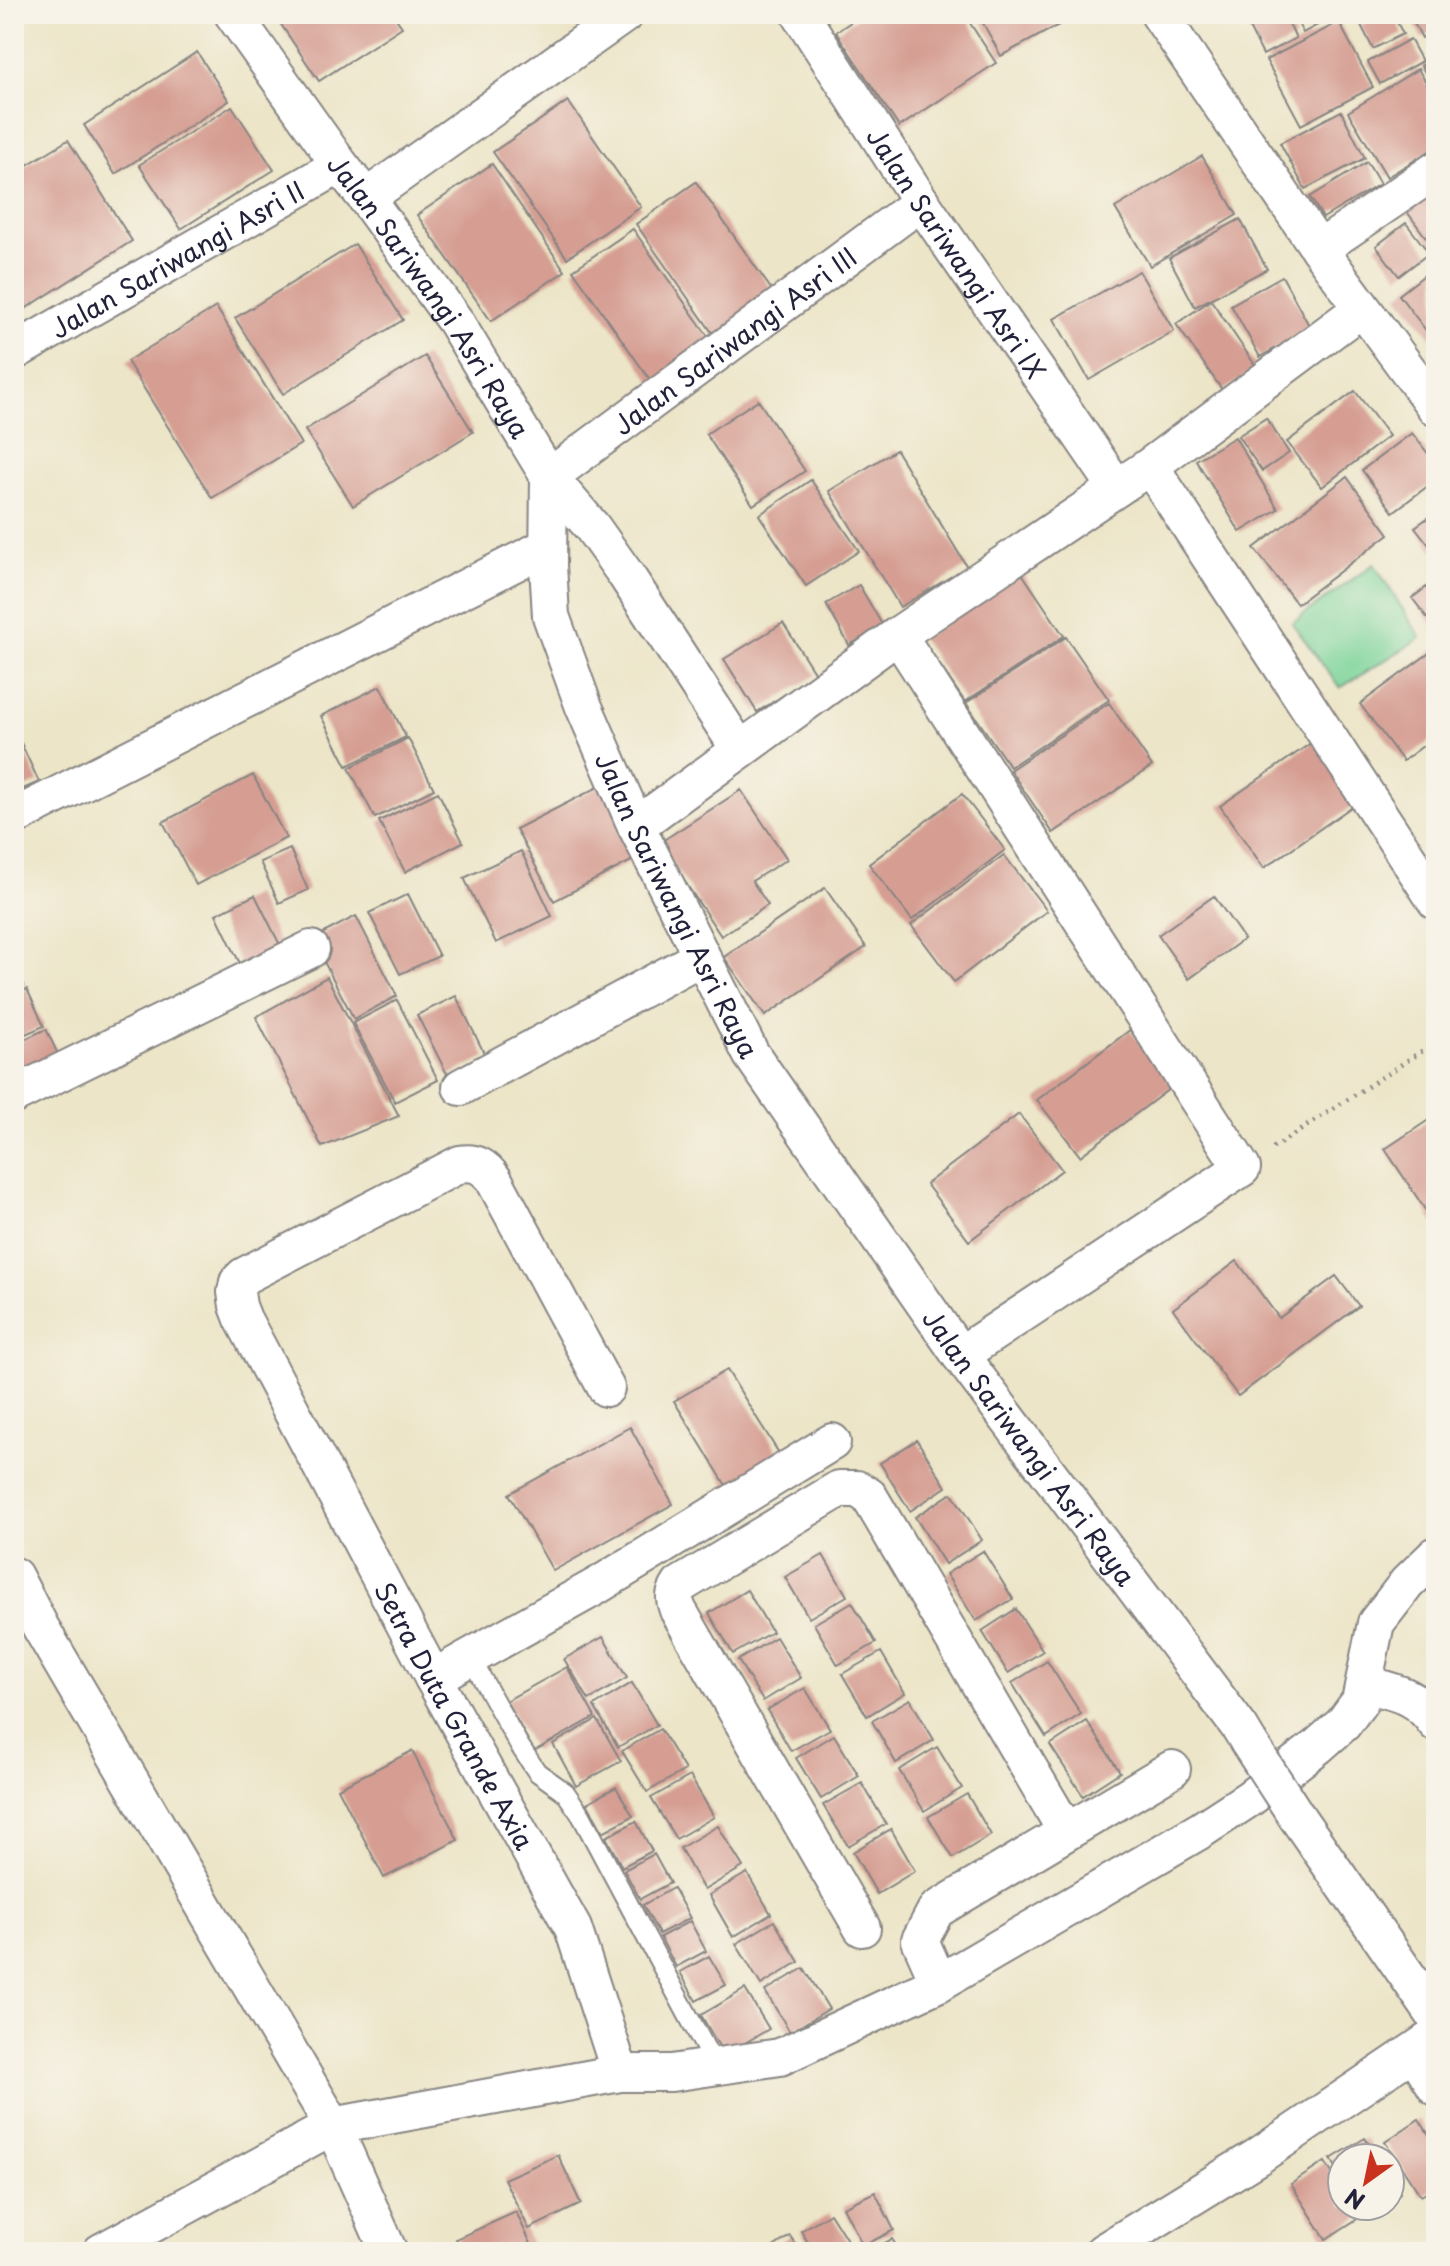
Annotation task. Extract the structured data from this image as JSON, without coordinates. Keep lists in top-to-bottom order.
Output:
{
  "streets": {
    "street": [
      "Jalan Sariwangi Asri IX",
      "Jalan Sariwangi Asri II",
      "Jalan Sariwangi Asri Raya",
      "Jalan Sariwangi Asri III",
      "Setra Duta Grande Axia"
    ]
  },
  "crossings": [
    ["Jalan Sariwangi Asri IX", "Jalan Sariwangi Asri III"],
    ["Jalan Sariwangi Asri II", "Jalan Sariwangi Asri Raya"],
    ["Jalan Sariwangi Asri Raya", "Jalan Sariwangi Asri III"]
  ],
  "north": "bottom left"
}
